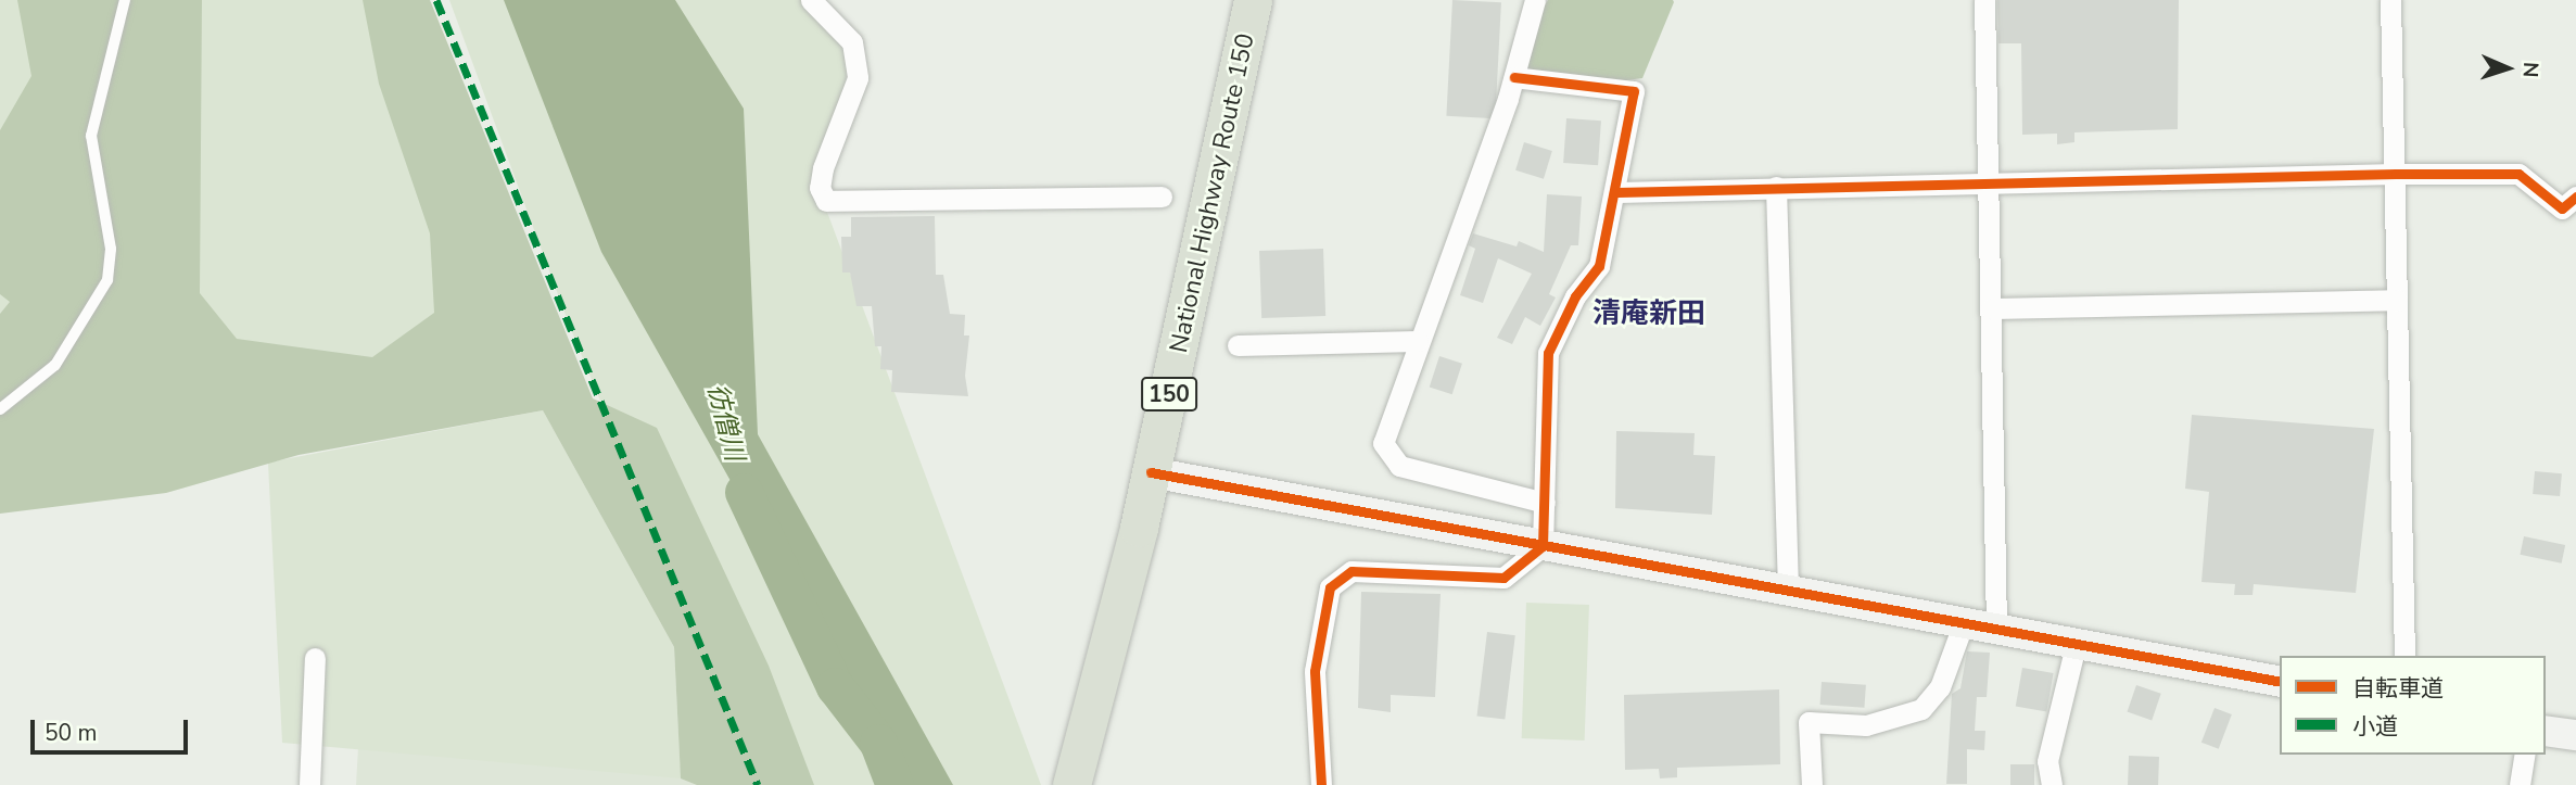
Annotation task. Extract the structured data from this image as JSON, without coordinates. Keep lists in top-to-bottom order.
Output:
{
  "streets": {
    "highway": ["National Highway Route 150", "150"]
  },
  "districts": ["清庵新田"],
  "water": ["彷僧川"],
  "legend": ["自転車道", "小道"],
  "scale_bar": "50 m",
  "north": "right"
}
